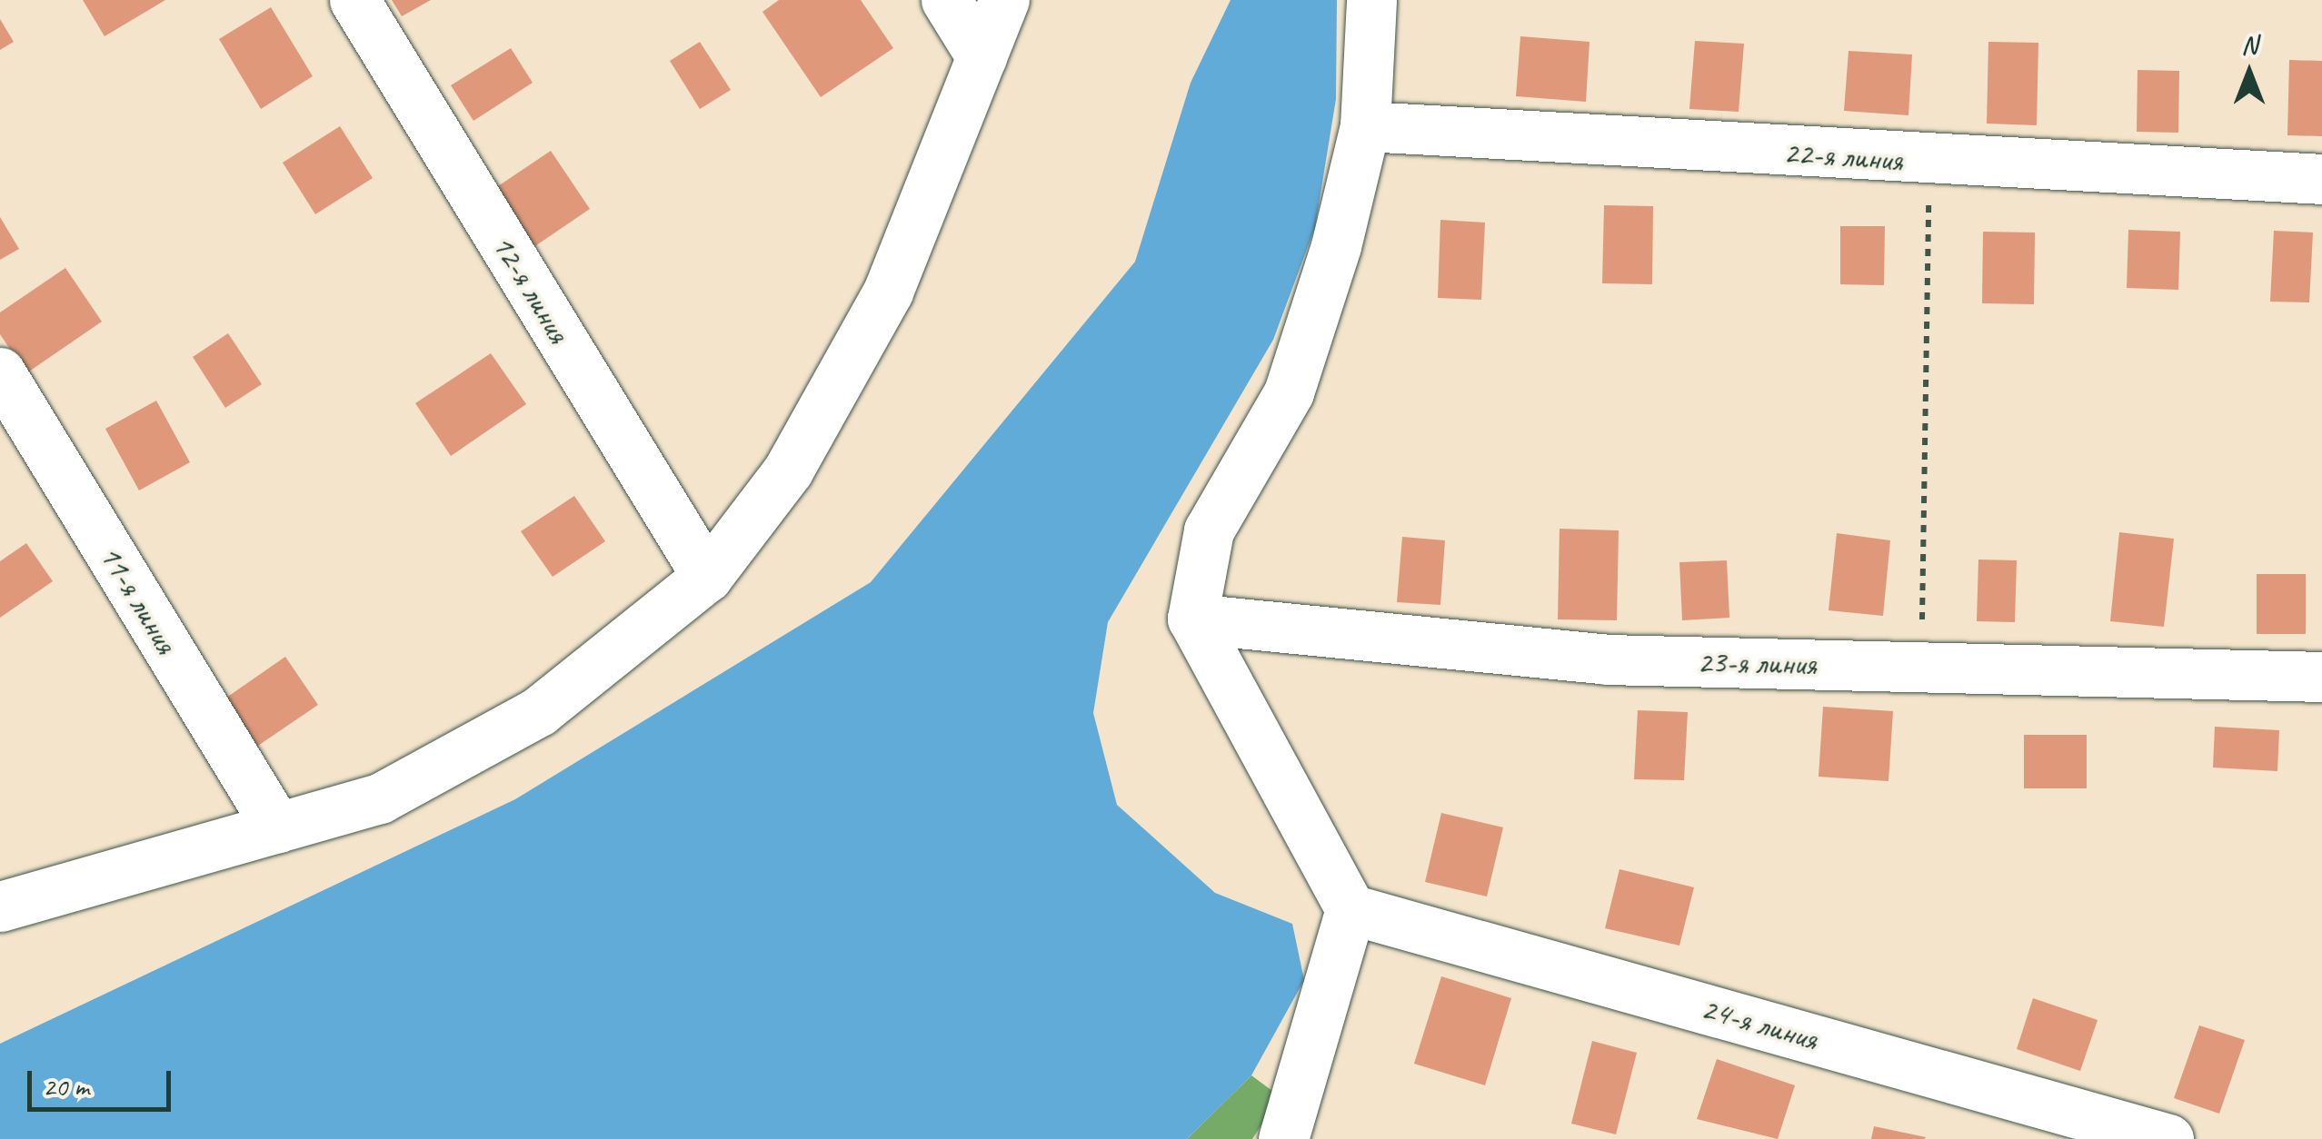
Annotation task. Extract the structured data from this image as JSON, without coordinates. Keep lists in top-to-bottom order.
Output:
{
  "streets": {
    "street": [
      "22-я линия",
      "12-я линия",
      "11-я линия",
      "23-я линия",
      "24-я линия"
    ]
  },
  "scale_bar": "20 m",
  "north": "top"
}
